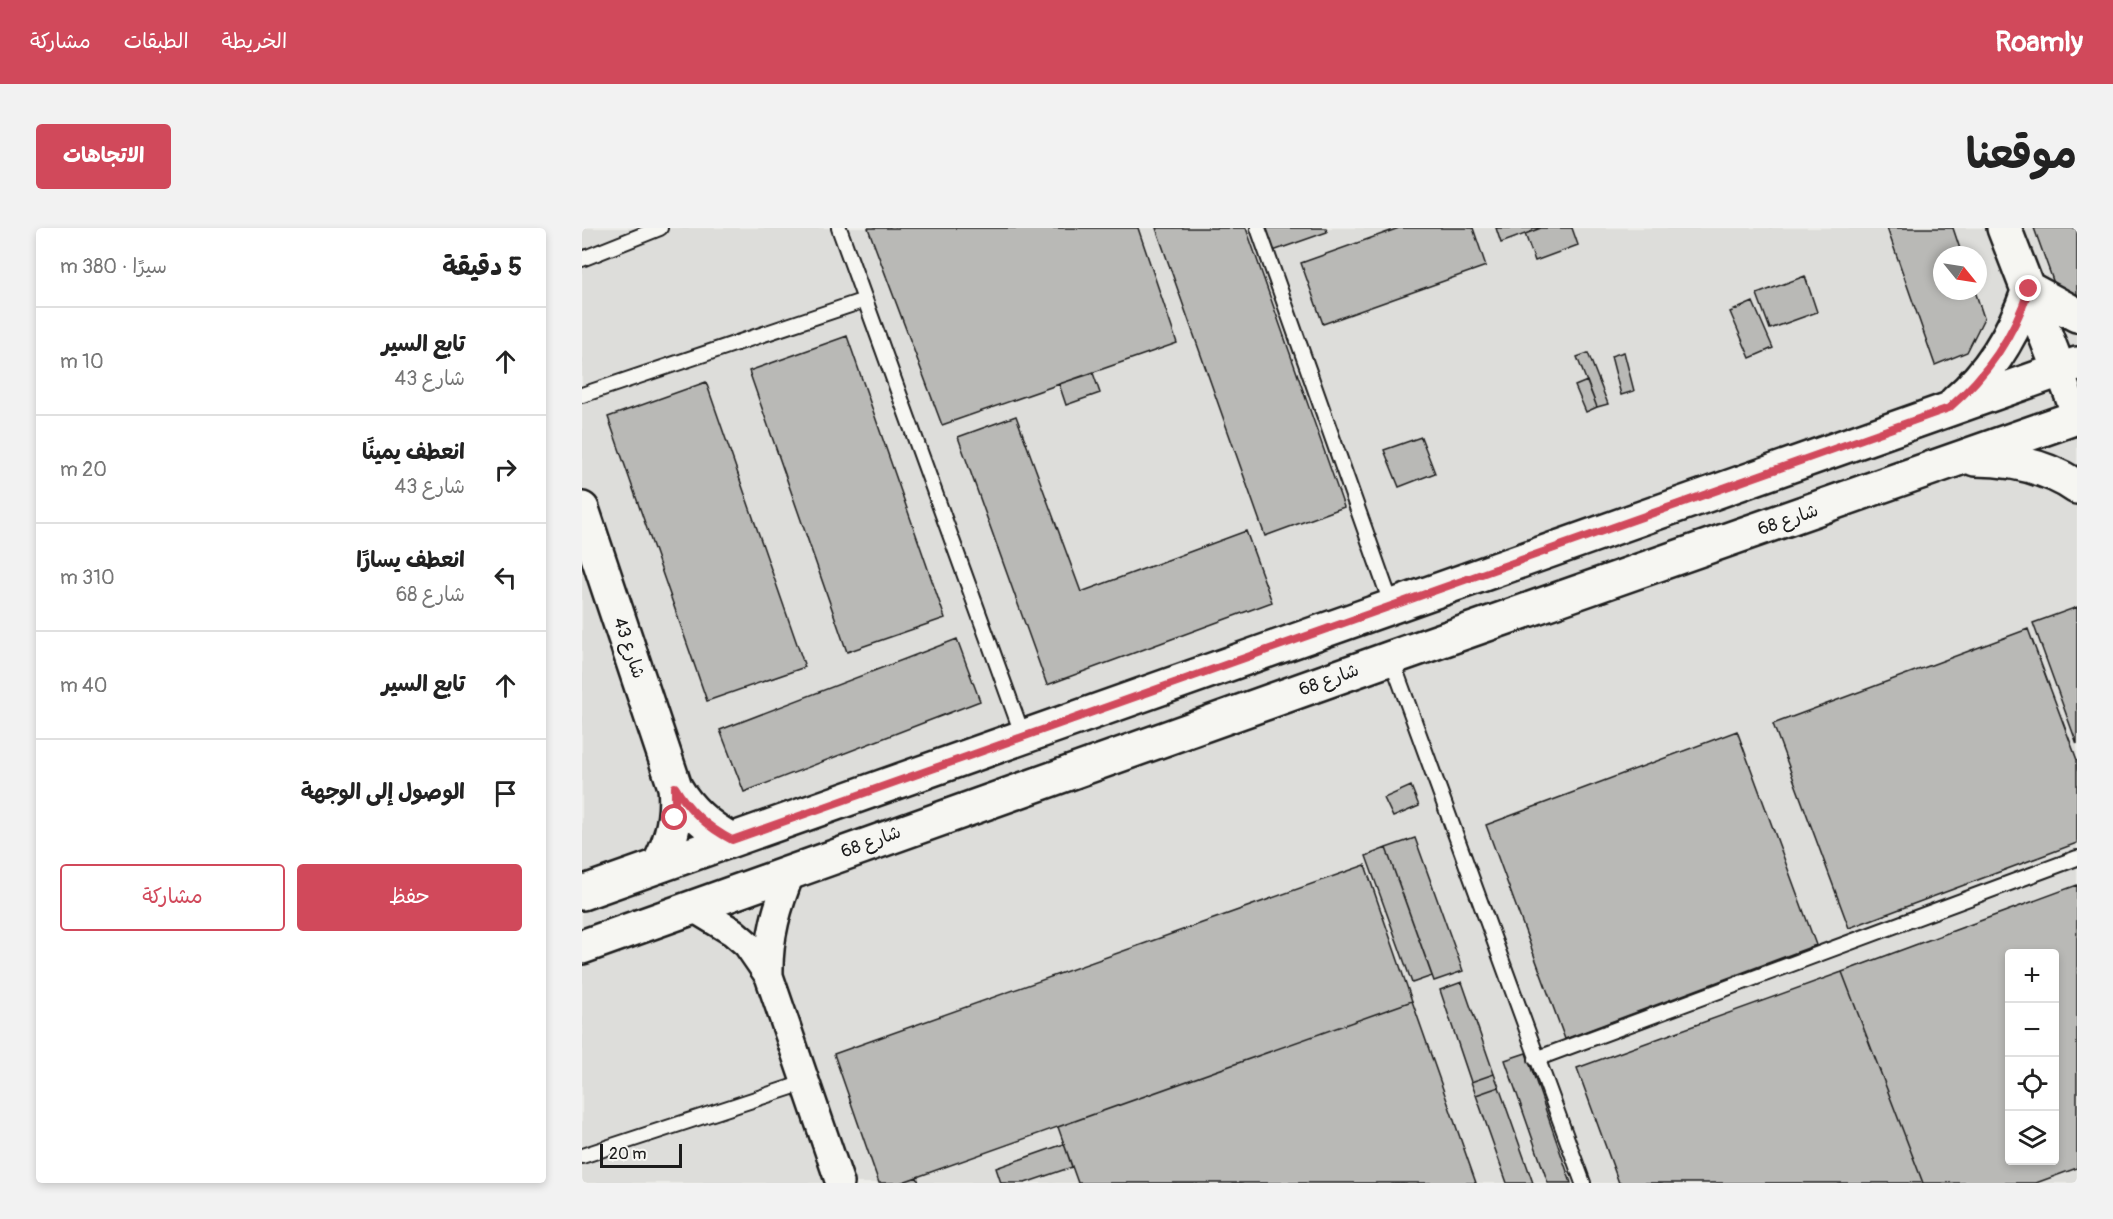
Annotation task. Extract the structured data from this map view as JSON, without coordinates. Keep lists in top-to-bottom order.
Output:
{
  "streets": {
    "street": ["شارع 68", "شارع 43"]
  },
  "scale_bar": "20 m",
  "north": "bottom right",
  "page": {
    "header": "Roamly",
    "nav": ["الخريطة", "الطبقات", "مشاركة"],
    "title": "موقعنا",
    "buttons": [
      "الاتجاهات",
      ["حفظ", "مشاركة"]
    ],
    "heading": ["5 دقيقة", "سيرًا · 380 m"],
    "list": [
      ["تابع السير", "شارع 43", "10 m"],
      ["انعطف يمينًا", "شارع 43", "20 m"],
      ["انعطف يسارًا", "شارع 68", "310 m"],
      ["تابع السير", "40 m"],
      "الوصول إلى الوجهة"
    ],
    "map_buttons": ["+", "−"],
    "scale": "20 m"
  }
}
